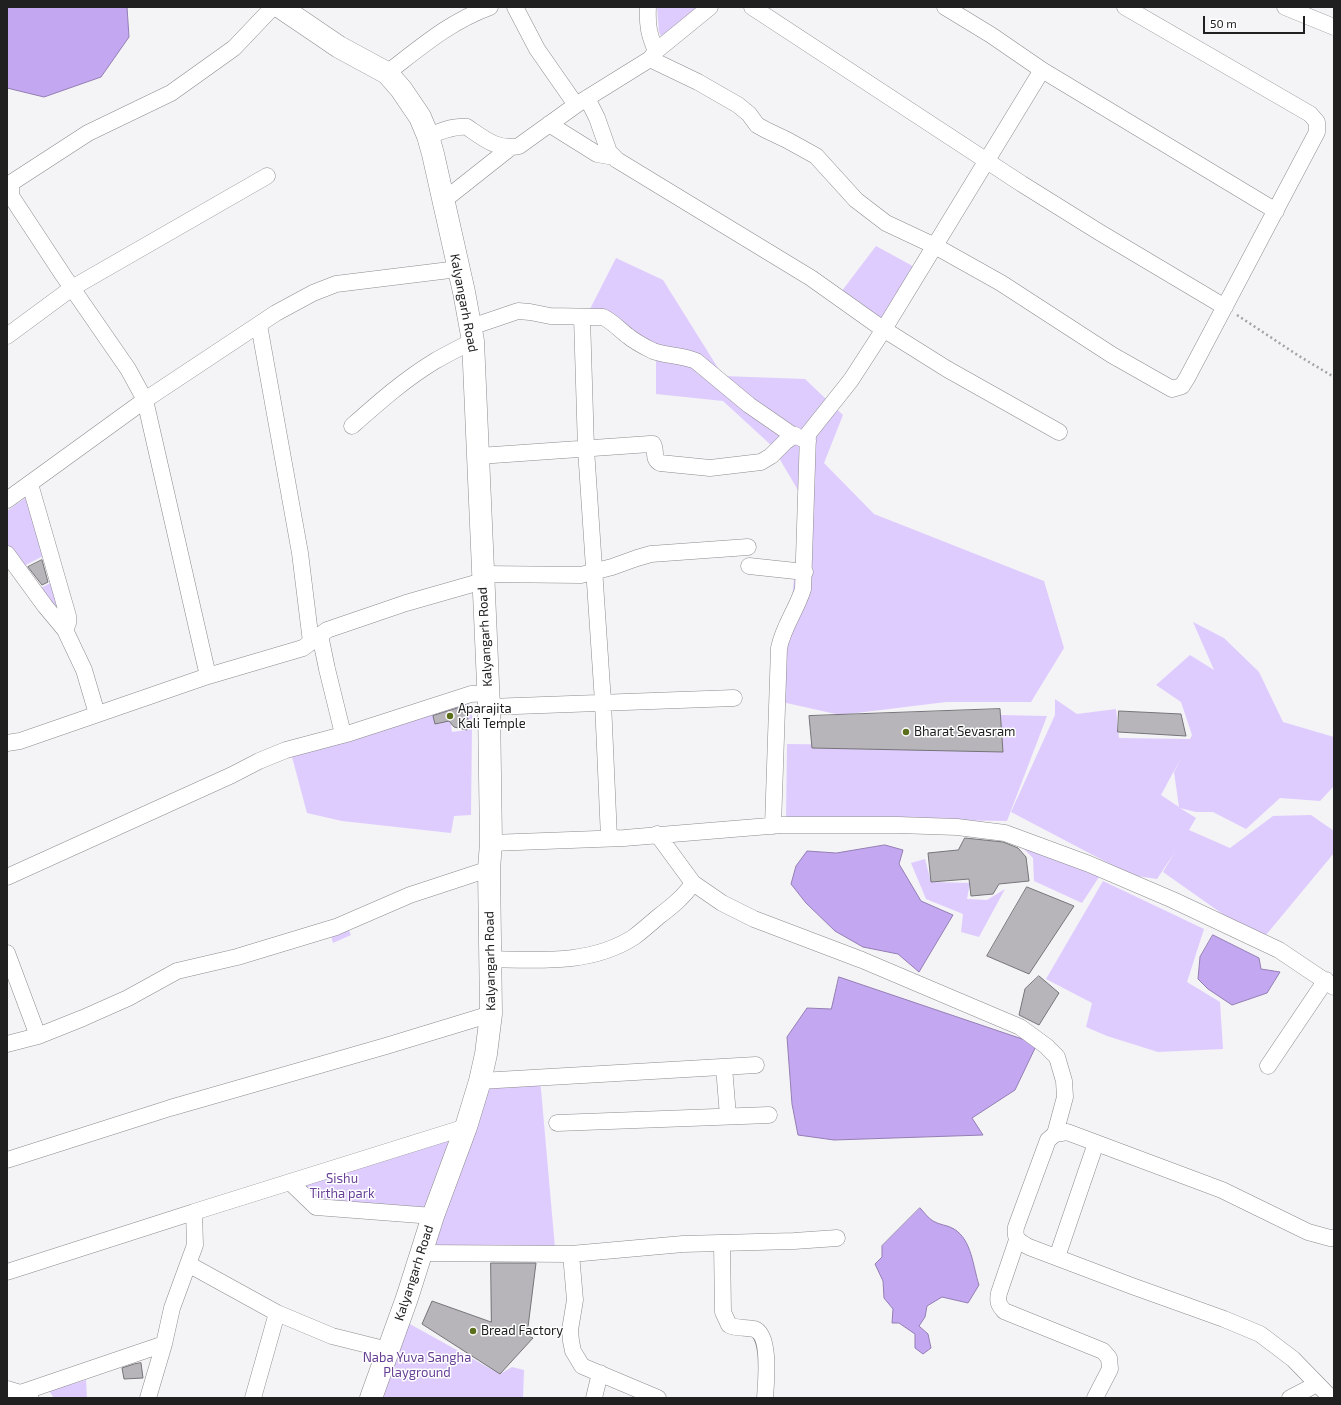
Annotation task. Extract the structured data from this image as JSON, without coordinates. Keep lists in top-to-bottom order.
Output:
{
  "streets": {
    "main road": ["Kalyangarh Road"]
  },
  "parks": ["Sishu Tirtha park", "Naba Yuva Sangha Playground"],
  "places": ["Aparajita Kali Temple", "Bharat Sevasram", "Bread Factory"],
  "scale_bar": "50 m"
}
